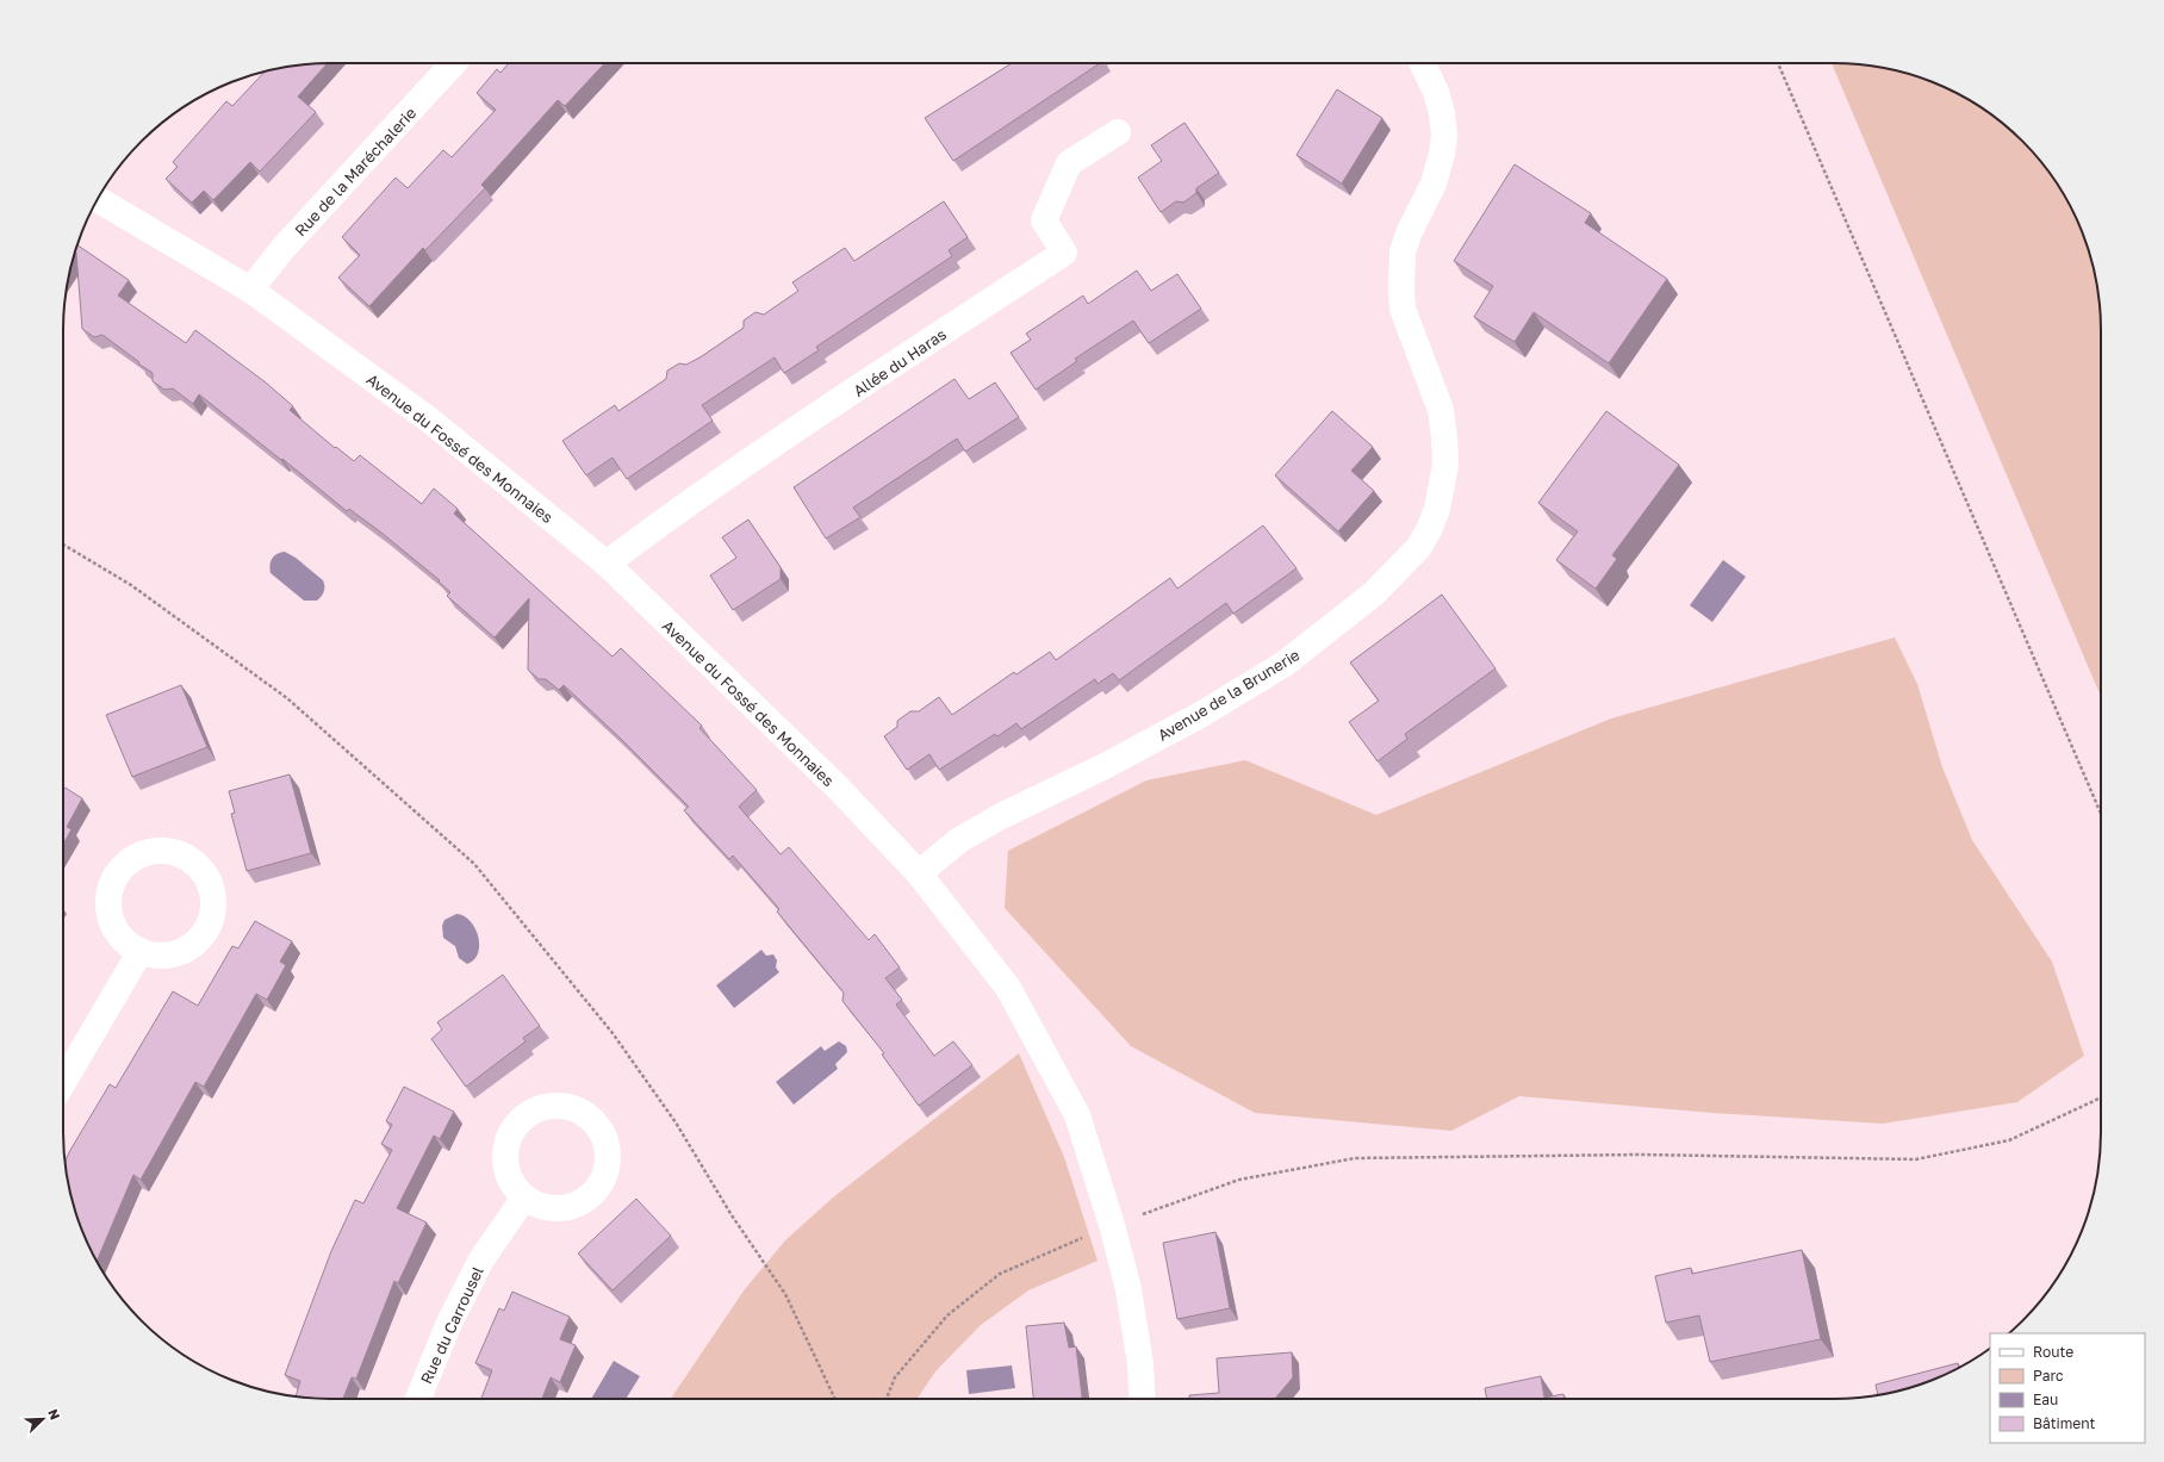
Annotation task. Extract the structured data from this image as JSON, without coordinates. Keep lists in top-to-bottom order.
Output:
{
  "streets": {
    "street": [
      "Rue de la Maréchalerie",
      "Allée du Haras",
      "Avenue du Fossé des Monnaies",
      "Avenue de la Brunerie",
      "Rue du Carrousel"
    ]
  },
  "crossings": [
    ["Rue de la Maréchalerie", "Avenue du Fossé des Monnaies"],
    ["Allée du Haras", "Avenue du Fossé des Monnaies"],
    ["Avenue du Fossé des Monnaies", "Avenue de la Brunerie"]
  ],
  "legend": [
    "Route",
    "Parc",
    "Eau",
    "Bâtiment"
  ],
  "north": "top right"
}
